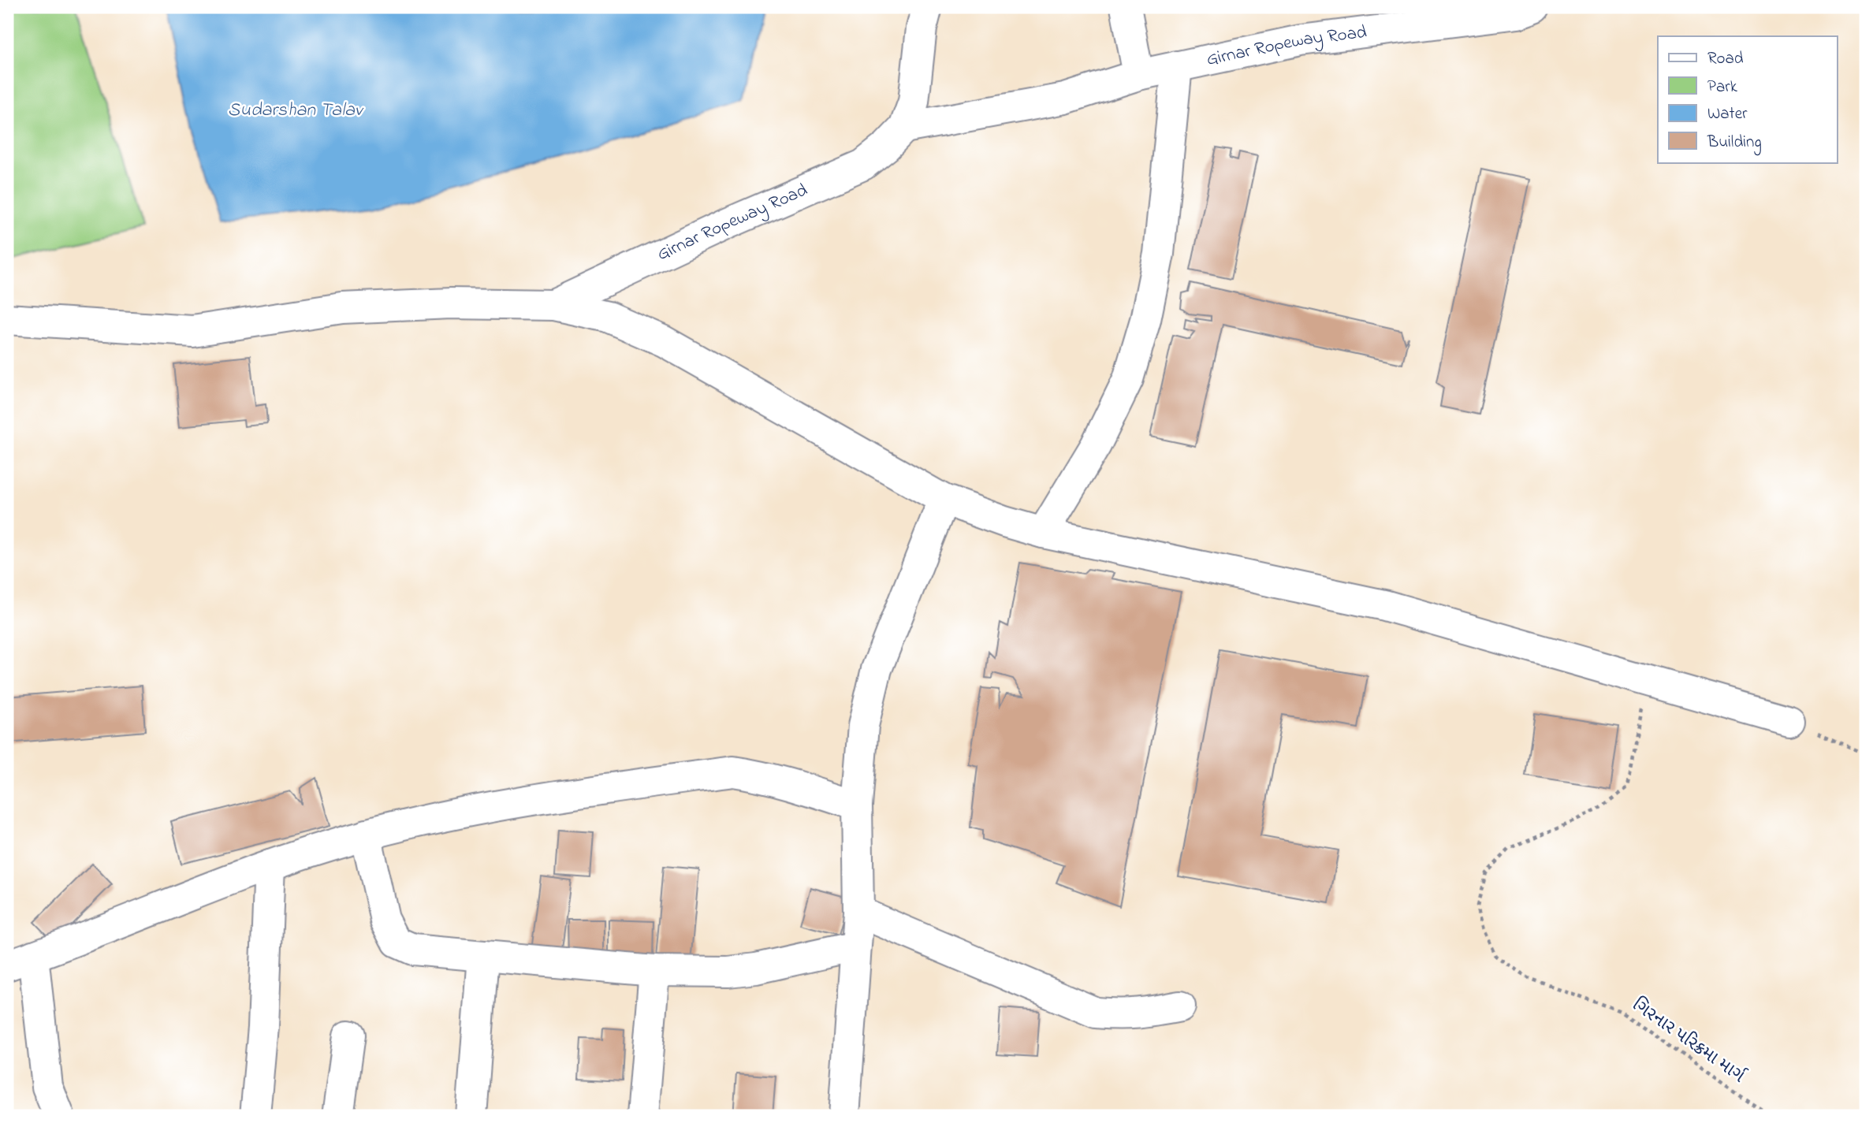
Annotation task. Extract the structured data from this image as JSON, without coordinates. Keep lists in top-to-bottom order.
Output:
{
  "streets": {
    "street": ["Girnar Ropeway Road"],
    "path": ["ગિરનાર પરિક્રમા માર્ગ"]
  },
  "water": ["Sudarshan Talav"],
  "legend": [
    "Road",
    "Park",
    "Water",
    "Building"
  ]
}
